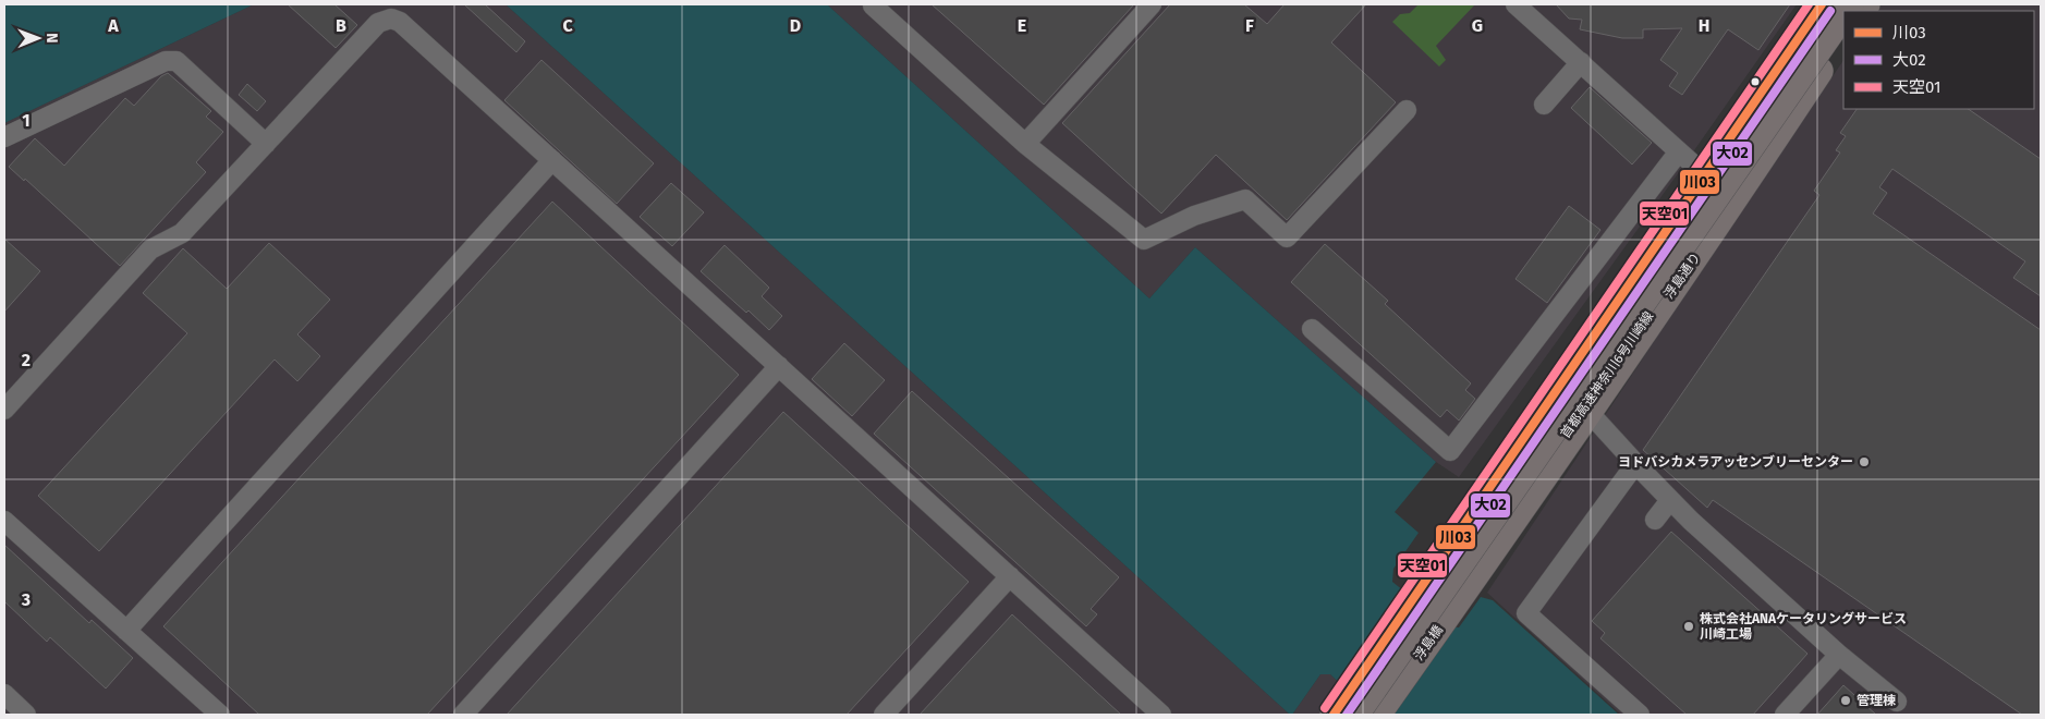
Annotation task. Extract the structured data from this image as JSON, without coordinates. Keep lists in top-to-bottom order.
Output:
{
  "streets": {
    "highway": ["浮島通り", "首都高速神奈川6号川崎線", "浮島橋"]
  },
  "crossings": [
    ["浮島通り", "浮島橋"]
  ],
  "places": ["ヨドバシカメラアッセンブリーセンター", "株式会社ANAケータリングサービス 川崎工場", "管理棟"],
  "lines": ["transit line 川03", "transit line 天空01", "transit line 大02"],
  "legend": ["川03", "大02", "天空01"],
  "north": "right",
  "grid": {
    "columns": [
      "A",
      "B",
      "C",
      "D",
      "E",
      "F",
      "G",
      "H"
    ],
    "rows": ["1", "2", "3"]
  }
}
